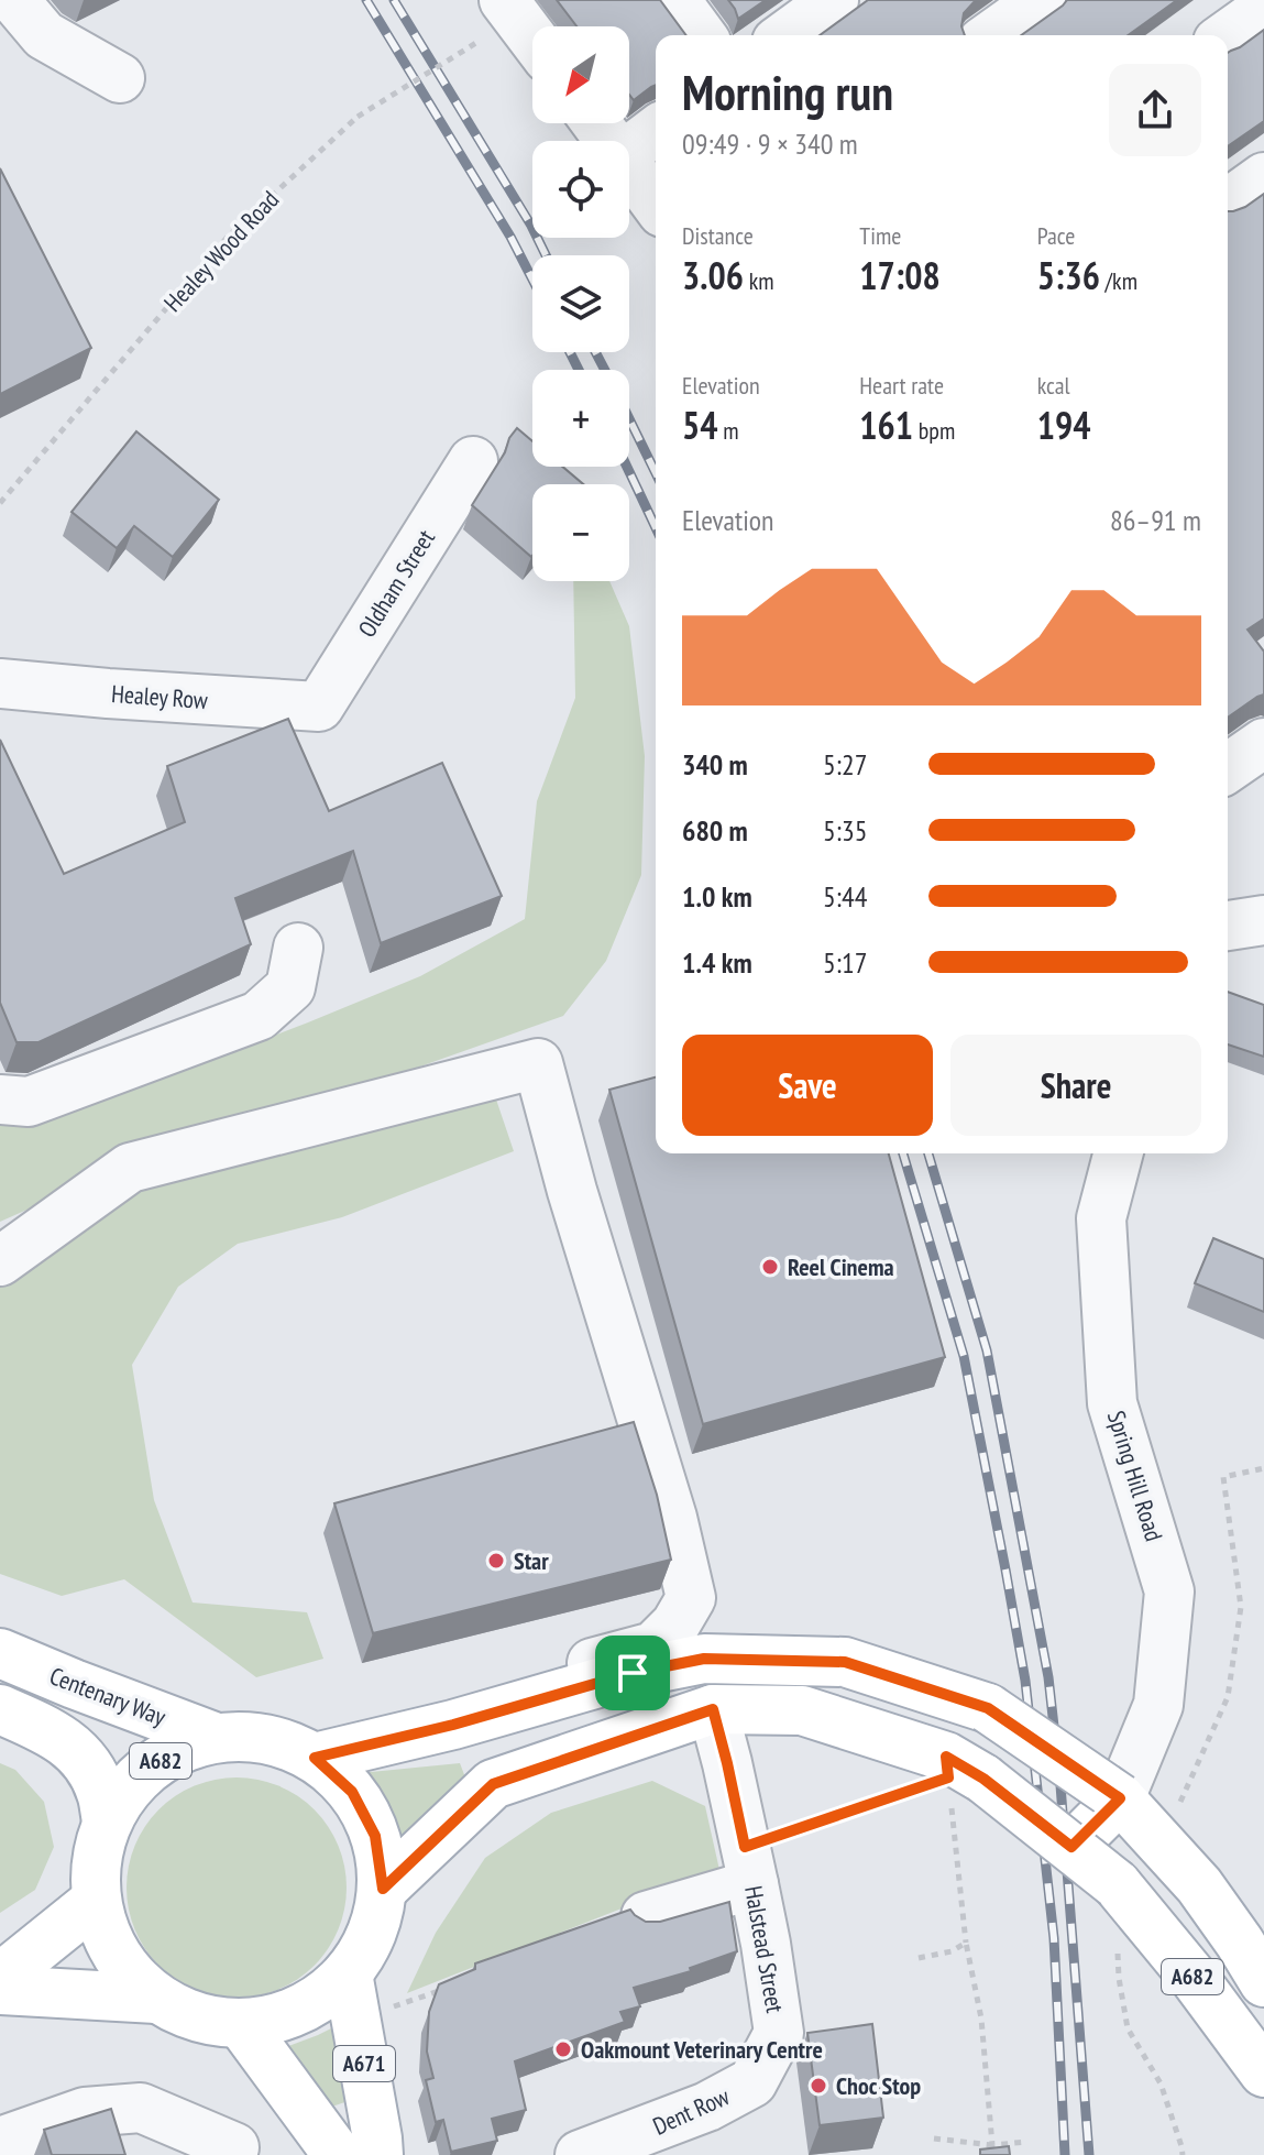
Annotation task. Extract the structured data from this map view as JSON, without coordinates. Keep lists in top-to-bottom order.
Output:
{
  "streets": {
    "main road": ["Centenary Way", "A682", "A671"],
    "street": [
      "Oldham Street",
      "Healey Row",
      "Spring Hill Road",
      "Halstead Street",
      "Dent Row"
    ],
    "path": ["Healey Wood Road"]
  },
  "crossings": [
    ["Oldham Street", "Healey Row"],
    ["Spring Hill Road", "A682"],
    ["Centenary Way", "A682"],
    ["Centenary Way", "A671"],
    ["A682", "Halstead Street"],
    ["A682", "A671"],
    ["Halstead Street", "Dent Row"]
  ],
  "places": [
    "Reel Cinema",
    "Star",
    "Oakmount Veterinary Centre",
    "Choc Stop"
  ],
  "north": "bottom left",
  "page": {
    "map_buttons": ["+", "−"],
    "heading": ["Morning run", "09:49 · 9 × 340 m"],
    "stats": [
      ["Distance", "3.06 km"],
      ["Time", "17:08"],
      ["Pace", "5:36 /km"],
      ["Elevation", "54 m"],
      ["Heart rate", "161 bpm"],
      ["kcal", "194"]
    ],
    "chart": ["Elevation", "86–91 m"],
    "list": [
      {
        "name": "340 m",
        "note": "5:27"
      },
      {
        "name": "680 m",
        "note": "5:35"
      },
      {
        "name": "1.0 km",
        "note": "5:44"
      },
      {
        "name": "1.4 km",
        "note": "5:17"
      }
    ],
    "buttons": ["Save", "Share"]
  }
}
